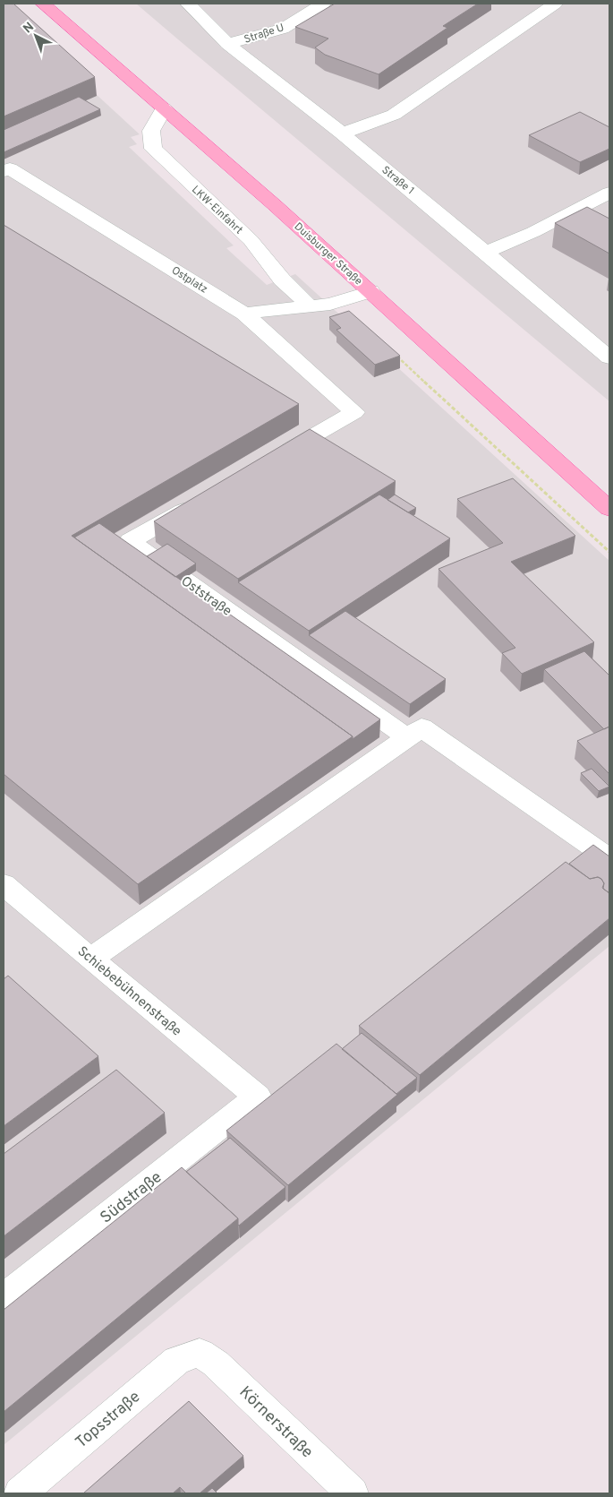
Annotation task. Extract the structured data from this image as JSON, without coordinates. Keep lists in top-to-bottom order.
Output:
{
  "streets": {
    "main road": ["Duisburger Straße"],
    "street": [
      "Straße U",
      "Straße 1",
      "LKW-Einfahrt",
      "Ostplatz",
      "Oststraße",
      "Schiebebühnenstraße",
      "Südstraße",
      "Topsstraße",
      "Körnerstraße"
    ]
  },
  "crossings": [
    ["Straße U", "Straße 1"],
    ["LKW-Einfahrt", "Duisburger Straße"],
    ["Schiebebühnenstraße", "Südstraße"],
    ["Topsstraße", "Körnerstraße"]
  ],
  "north": "top left"
}
